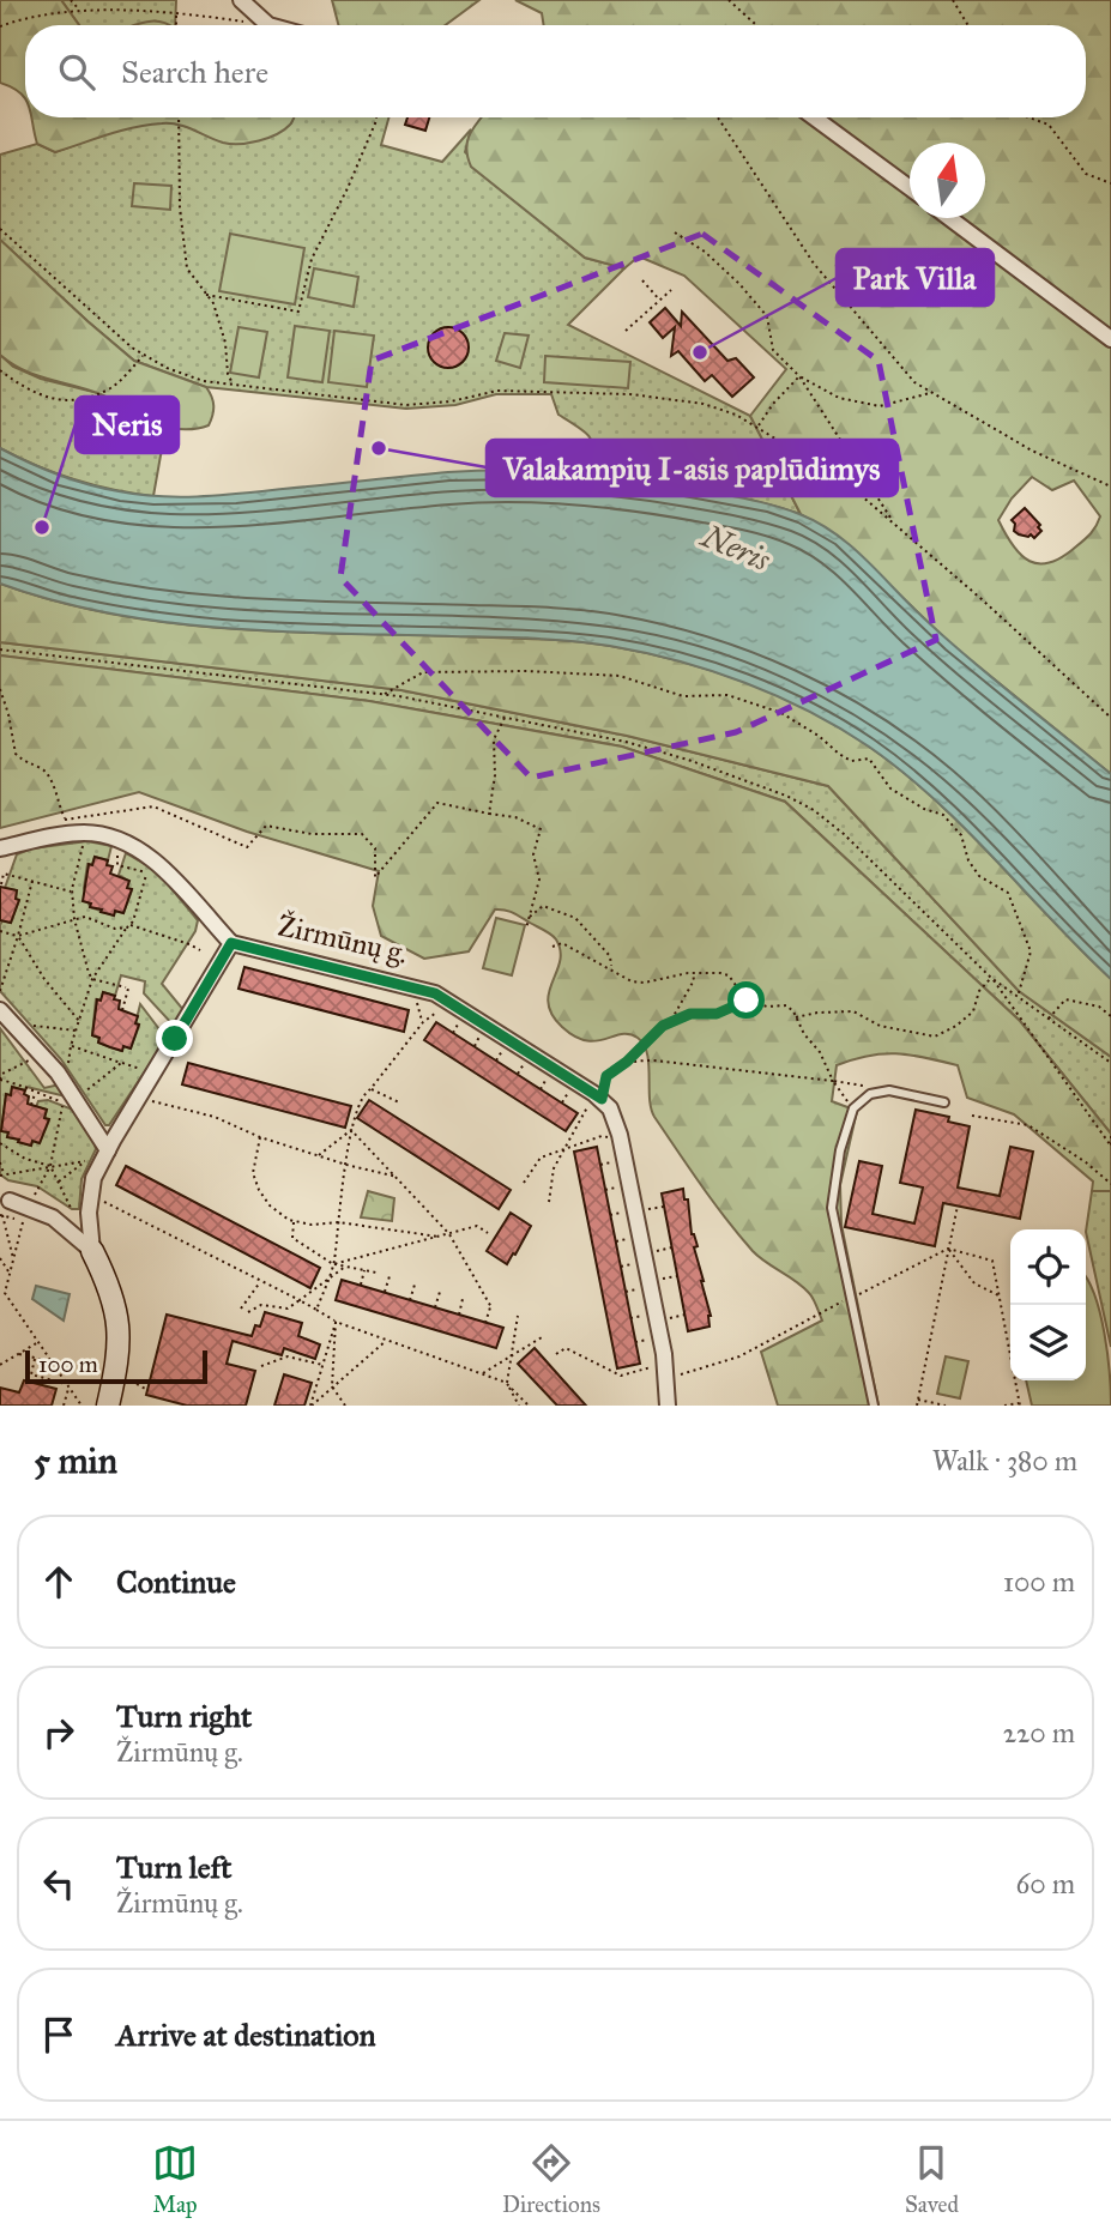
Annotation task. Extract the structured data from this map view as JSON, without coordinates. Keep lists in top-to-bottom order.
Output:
{
  "streets": {
    "main road": ["Žirmūnų g."]
  },
  "water": ["Neris"],
  "places": ["Park Villa", "Valakampių I-asis paplūdimys", "Neris"],
  "scale_bar": "100 m",
  "north": "top",
  "page": {
    "search": "Search here",
    "scale": "100 m",
    "heading": ["5 min", "Walk · 380 m"],
    "list": [
      ["Continue", "100 m"],
      ["Turn right", "Žirmūnų g.", "220 m"],
      ["Turn left", "Žirmūnų g.", "60 m"],
      "Arrive at destination"
    ],
    "nav": ["Map", "Directions", "Saved"]
  }
}
